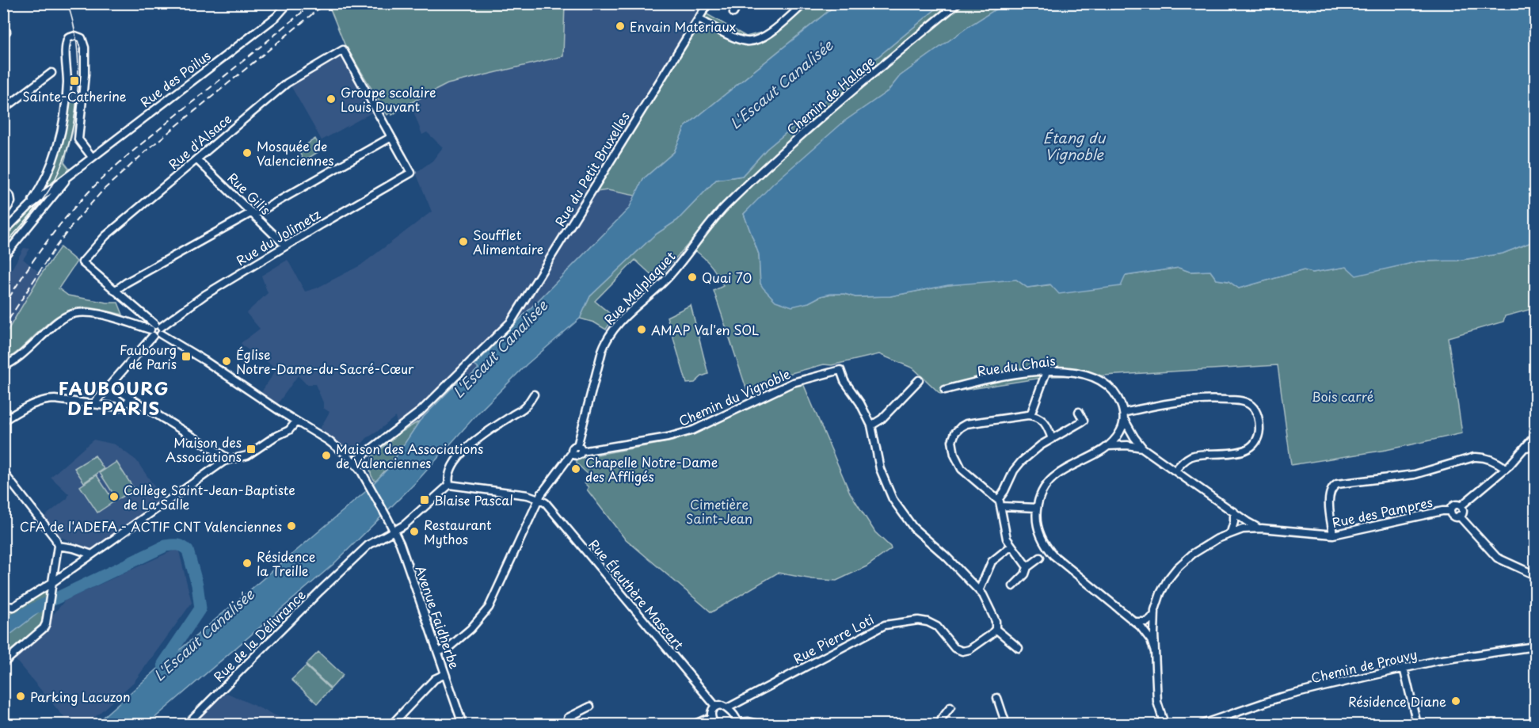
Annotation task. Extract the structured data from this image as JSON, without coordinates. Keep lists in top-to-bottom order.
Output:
{
  "streets": {
    "street": [
      "Rue des Poilus",
      "Chemin de Halage",
      "Rue d'Alsace",
      "Rue du Petit Bruxelles",
      "Rue Gilis",
      "Rue du Jolimetz",
      "Rue Malplaquet",
      "Rue du Chais",
      "Chemin du Vignoble",
      "Rue des Pampres",
      "Rue Éleuthère Mascart",
      "Avenue Faidherbe",
      "Rue de la Délivrance",
      "Rue Pierre Loti",
      "Chemin de Prouvy"
    ]
  },
  "crossings": [
    ["Chemin de Halage", "Rue Malplaquet"],
    ["Rue d'Alsace", "Rue Gilis"],
    ["Rue d'Alsace", "Rue du Jolimetz"],
    ["Rue du Petit Bruxelles", "Avenue Faidherbe"],
    ["Rue Gilis", "Rue du Jolimetz"],
    ["Rue du Jolimetz", "Avenue Faidherbe"],
    ["Rue Malplaquet", "Chemin du Vignoble"],
    ["Rue du Chais", "Rue des Pampres"],
    ["Chemin du Vignoble", "Rue Éleuthère Mascart"],
    ["Avenue Faidherbe", "Rue de la Délivrance"]
  ],
  "districts": ["FAUBOURG DE PARIS"],
  "water": ["L'Escaut Canalisée", "Étang du Vignoble"],
  "parks": ["Bois carré", "Cimetière Saint-Jean"],
  "places": {
    "other": [
      "Envain Materiaux",
      "Groupe scolaire Louis Duvant",
      "Mosquée de Valenciennes",
      "Soufflet Alimentaire",
      "Quai 70",
      "AMAP Val'en SOL",
      "Église Notre-Dame-du-Sacré-Cœur",
      "Maison des Associations de Valenciennes",
      "Chapelle Notre-Dame des Affligés",
      "Collège Saint-Jean-Baptiste de La Salle",
      "CFA de l'ADEFA - ACTIF CNT Valenciennes",
      "Restaurant Mythos",
      "Résidence la Treille",
      "Parking Lacuzon",
      "Résidence Diane"
    ],
    "transit": [
      "Sainte-Catherine",
      "Faubourg de Paris",
      "Maison des Associations",
      "Blaise Pascal"
    ]
  }
}
